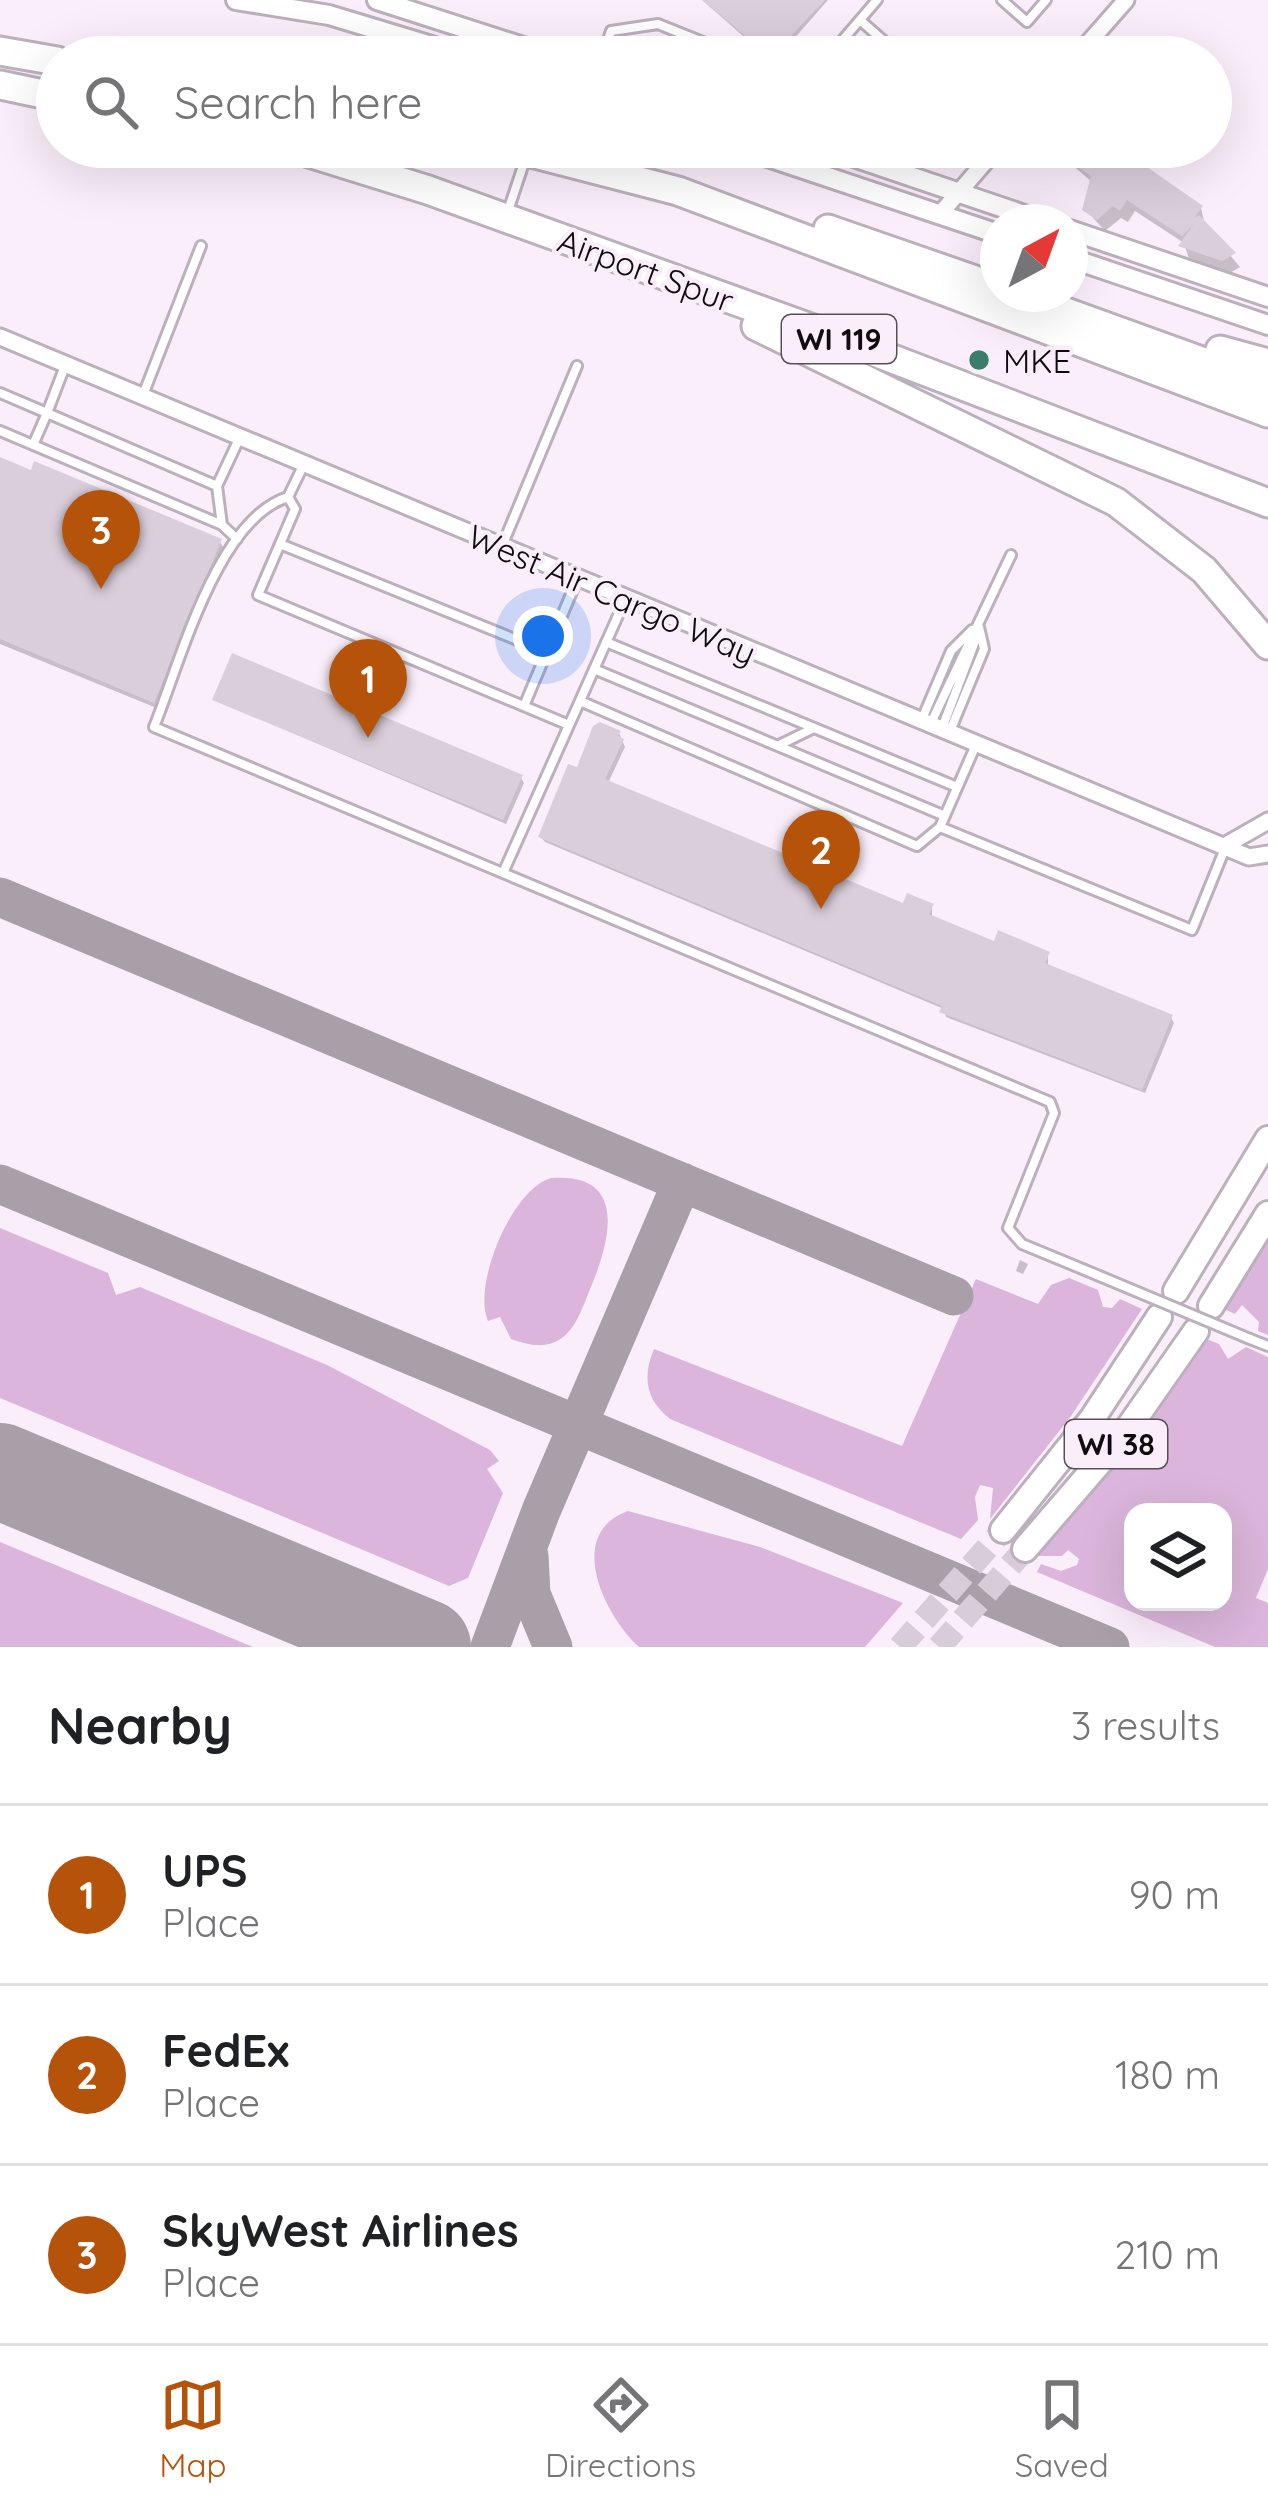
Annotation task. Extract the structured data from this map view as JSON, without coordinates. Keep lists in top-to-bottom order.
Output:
{
  "streets": {
    "highway": ["Airport Spur", "WI 119"],
    "main road": ["WI 38"],
    "street": ["West Air Cargo Way"]
  },
  "places": ["MKE"],
  "north": "top right",
  "page": {
    "search": "Search here",
    "pins": ["3", "1", "2"],
    "heading": ["Nearby", "3 results"],
    "list": [
      {
        "mark": "1",
        "name": "UPS",
        "note": "Place",
        "value": "90 m"
      },
      {
        "mark": "2",
        "name": "FedEx",
        "note": "Place",
        "value": "180 m"
      },
      {
        "mark": "3",
        "name": "SkyWest Airlines",
        "note": "Place",
        "value": "210 m"
      }
    ],
    "nav": ["Map", "Directions", "Saved"]
  }
}
